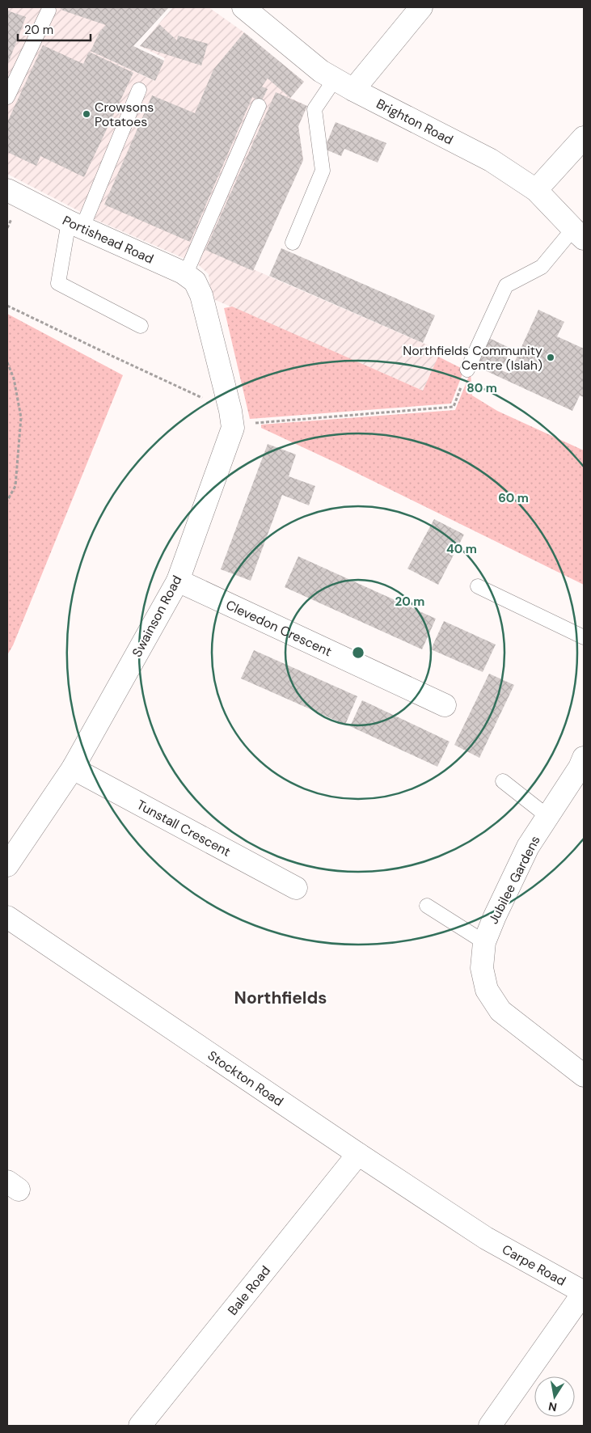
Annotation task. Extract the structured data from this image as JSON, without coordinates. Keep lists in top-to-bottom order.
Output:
{
  "streets": {
    "street": [
      "Brighton Road",
      "Portishead Road",
      "Swainson Road",
      "Clevedon Crescent",
      "Tunstall Crescent",
      "Jubilee Gardens",
      "Stockton Road",
      "Carpe Road",
      "Bale Road"
    ]
  },
  "crossings": [
    ["Portishead Road", "Swainson Road"],
    ["Swainson Road", "Clevedon Crescent"],
    ["Swainson Road", "Tunstall Crescent"],
    ["Stockton Road", "Carpe Road"],
    ["Stockton Road", "Bale Road"]
  ],
  "districts": ["Northfields"],
  "places": ["Crowsons Potatoes", "Northfields Community Centre (Islah)"],
  "scale_bar": "20 m",
  "north": "bottom",
  "rings": [
    "80 m",
    "60 m",
    "40 m",
    "20 m"
  ]
}
